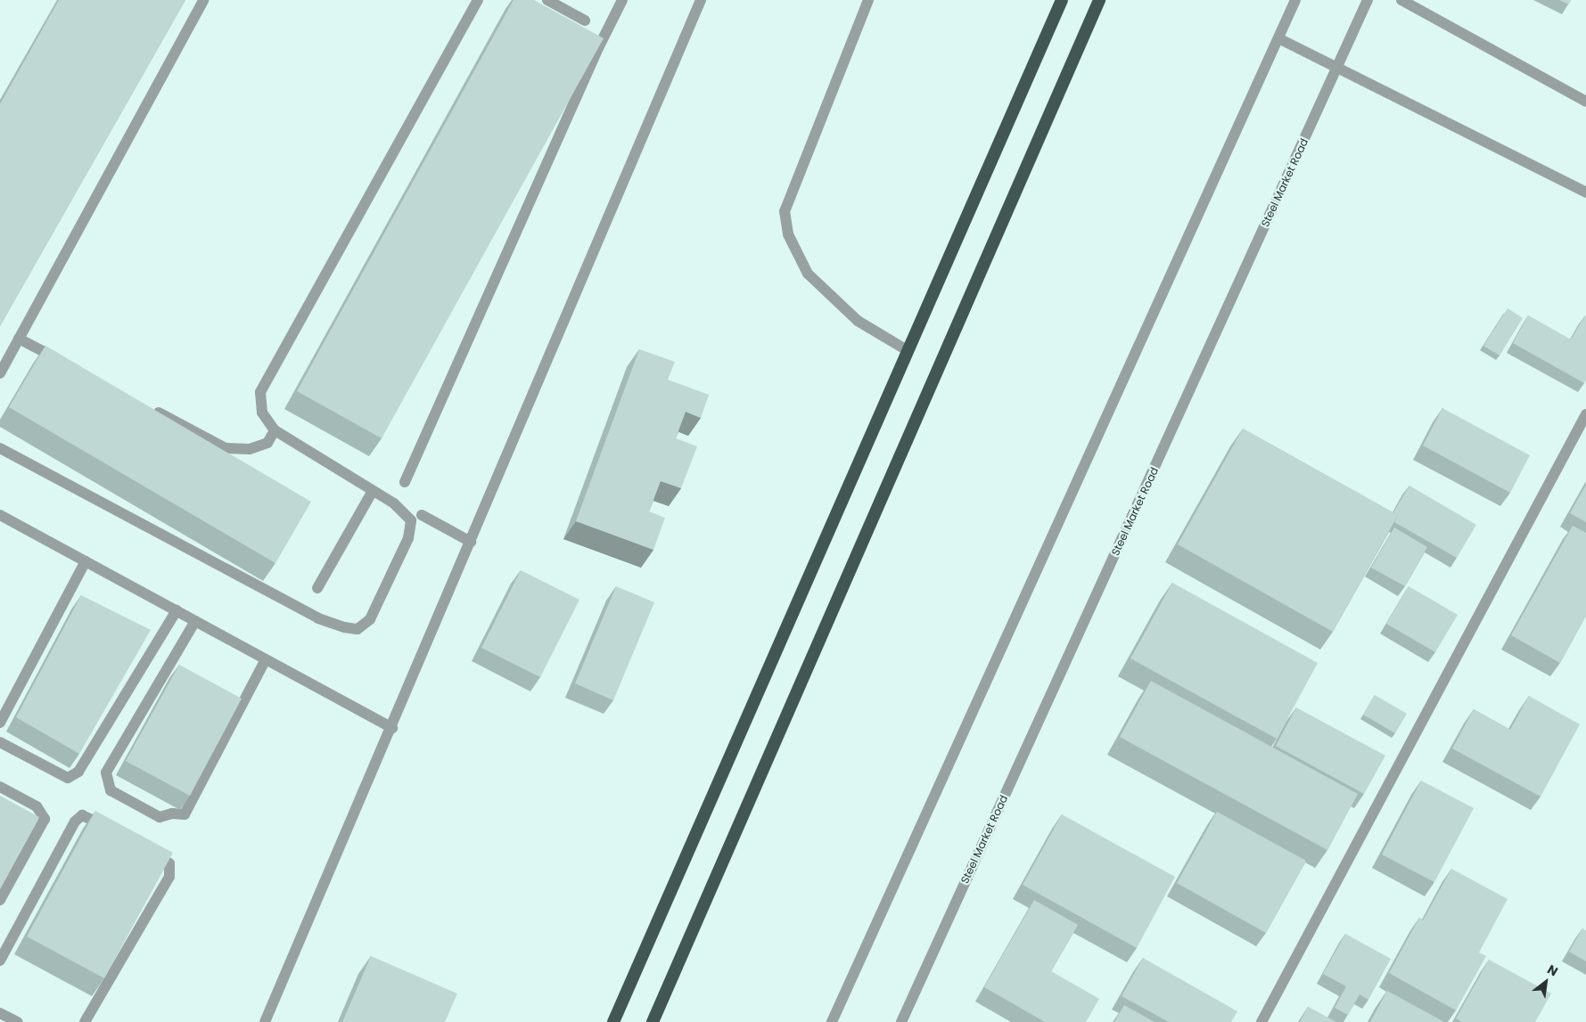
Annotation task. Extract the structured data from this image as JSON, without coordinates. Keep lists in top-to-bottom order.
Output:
{
  "streets": {
    "street": ["Steel Market Road"]
  },
  "north": "top right"
}
